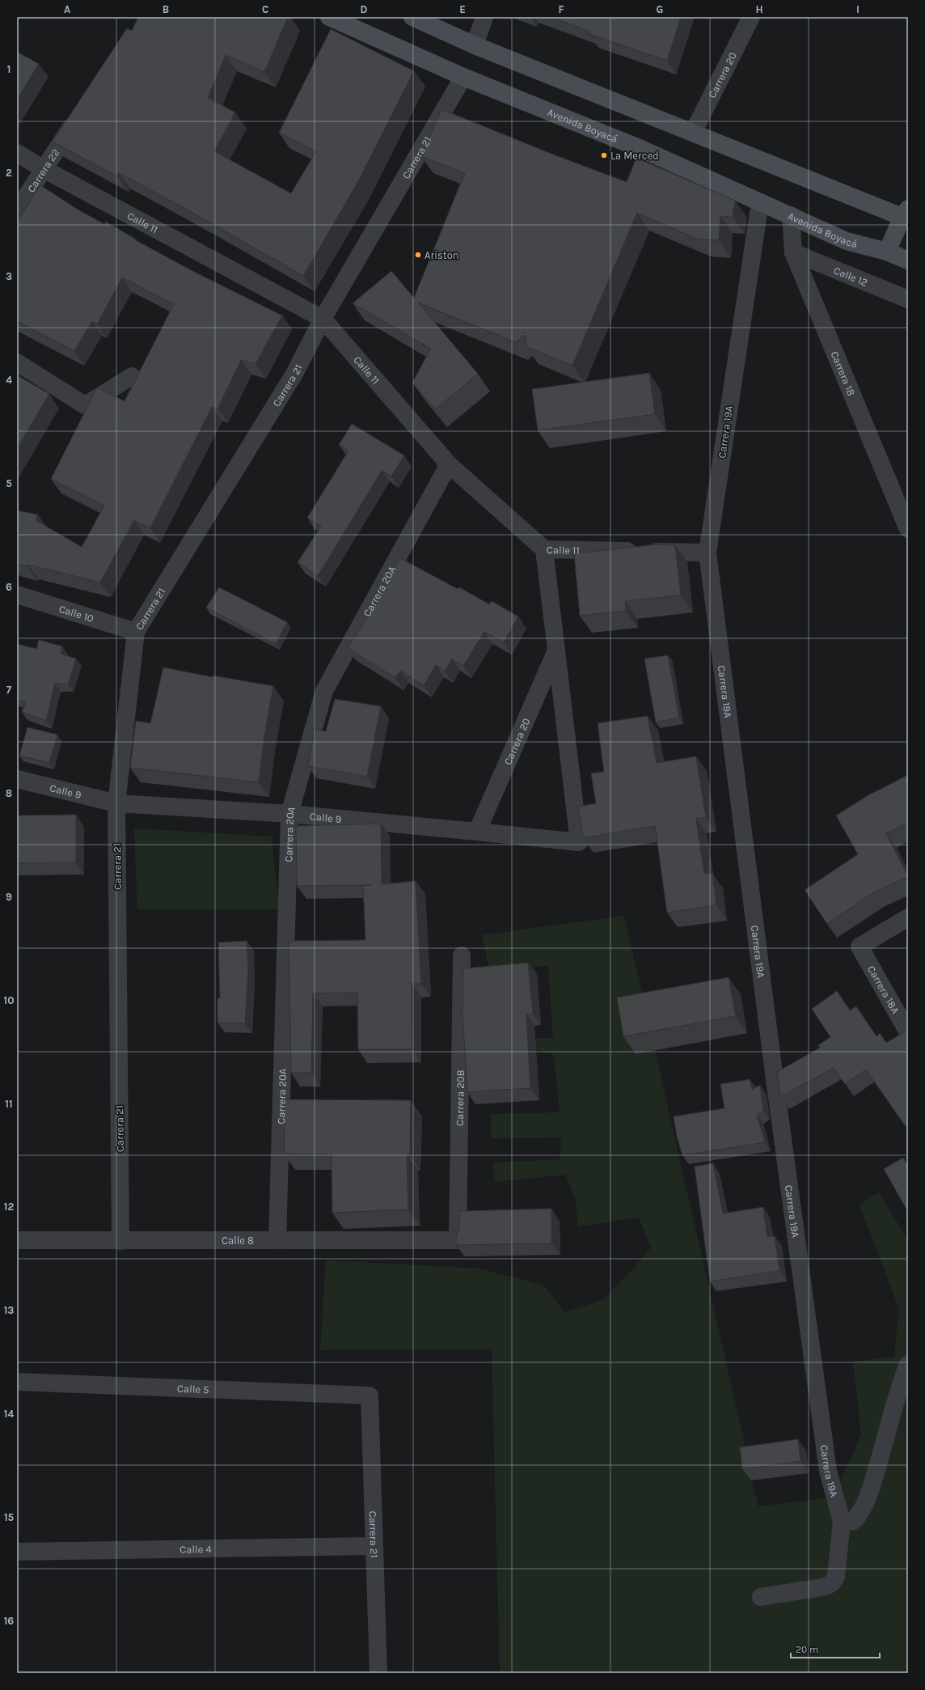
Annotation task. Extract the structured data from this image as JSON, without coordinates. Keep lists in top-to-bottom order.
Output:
{
  "streets": {
    "main road": ["Avenida Boyacá"],
    "street": [
      "Carrera 20",
      "Carrera 21",
      "Carrera 22",
      "Calle 11",
      "Calle 12",
      "Carrera 18",
      "Carrera 19A",
      "Carrera 20A",
      "Calle 10",
      "Calle 9",
      "Carrera 18A",
      "Carrera 20B",
      "Calle 8",
      "Calle 5",
      "Calle 4"
    ]
  },
  "crossings": [
    ["Carrera 20", "Calle 9"],
    ["Avenida Boyacá", "Carrera 21"],
    ["Avenida Boyacá", "Carrera 18"],
    ["Avenida Boyacá", "Carrera 19A"],
    ["Carrera 21", "Calle 11"],
    ["Carrera 21", "Calle 10"],
    ["Carrera 21", "Calle 9"],
    ["Carrera 21", "Calle 8"],
    ["Carrera 21", "Calle 5"],
    ["Carrera 21", "Calle 4"],
    ["Carrera 22", "Calle 11"],
    ["Calle 11", "Carrera 19A"],
    ["Calle 11", "Carrera 20A"],
    ["Calle 12", "Carrera 18"],
    ["Carrera 20A", "Calle 9"],
    ["Carrera 20A", "Calle 8"],
    ["Carrera 20B", "Calle 8"]
  ],
  "places": ["La Merced", "Ariston"],
  "scale_bar": "20 m",
  "grid": {
    "columns": [
      "A",
      "B",
      "C",
      "D",
      "E",
      "F",
      "G",
      "H",
      "I"
    ],
    "rows": [
      "1",
      "2",
      "3",
      "4",
      "5",
      "6",
      "7",
      "8",
      "9",
      "10",
      "11",
      "12",
      "13",
      "14",
      "15",
      "16"
    ]
  }
}
